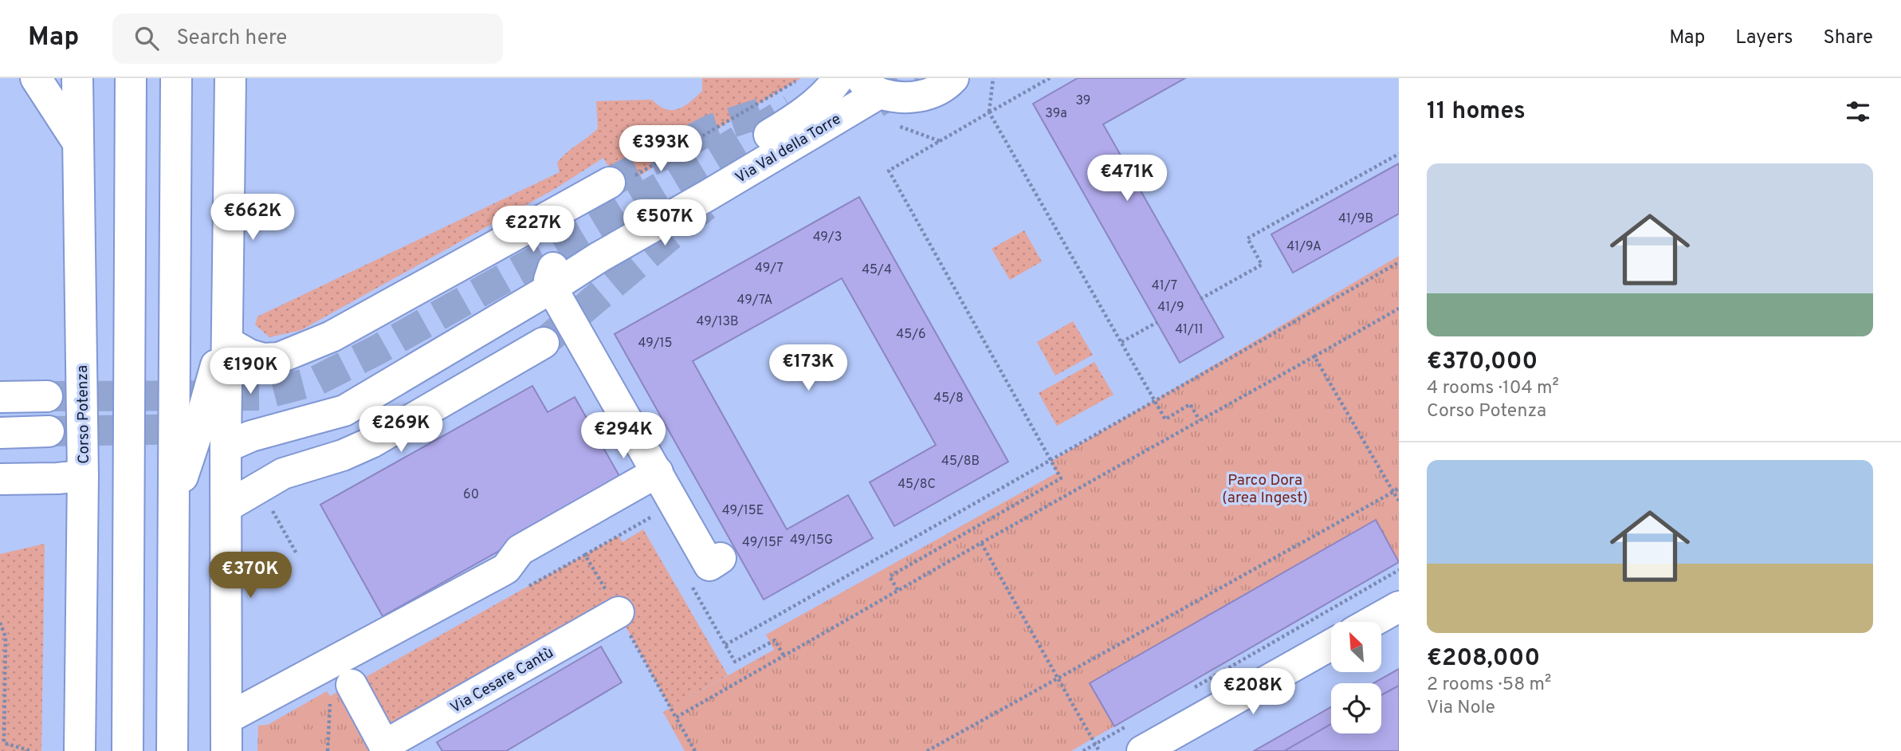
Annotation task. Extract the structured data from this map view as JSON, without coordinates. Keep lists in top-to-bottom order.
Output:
{
  "streets": {
    "main road": ["Via Val della Torre", "Corso Potenza", "Via Cesare Cantù"]
  },
  "parks": ["Parco Dora (area Ingest)"],
  "house_numbers": [
    "39",
    "39a",
    "41/9B",
    "49/3",
    "41/9A",
    "49/7",
    "45/4",
    "41/7",
    "49/7A",
    "41/9",
    "49/13B",
    "41/11",
    "45/6",
    "49/15",
    "45/8",
    "45/8B",
    "45/8C",
    "60",
    "49/15E",
    "49/15G",
    "49/15F"
  ],
  "north": "top left",
  "page": {
    "header": "Map",
    "search": "Search here",
    "nav": ["Map", "Layers", "Share"],
    "heading": "11 homes",
    "price": [
      "€393K",
      "€471K",
      "€662K",
      "€507K",
      "€227K",
      "€173K",
      "€190K",
      "€269K",
      "€294K",
      "€370K",
      "€208K"
    ],
    "list": [
      {
        "name": "€370,000",
        "note": "4 rooms · 104 m² · Corso Potenza"
      },
      {
        "name": "€208,000",
        "note": "2 rooms · 58 m² · Via Nole"
      }
    ]
  }
}
